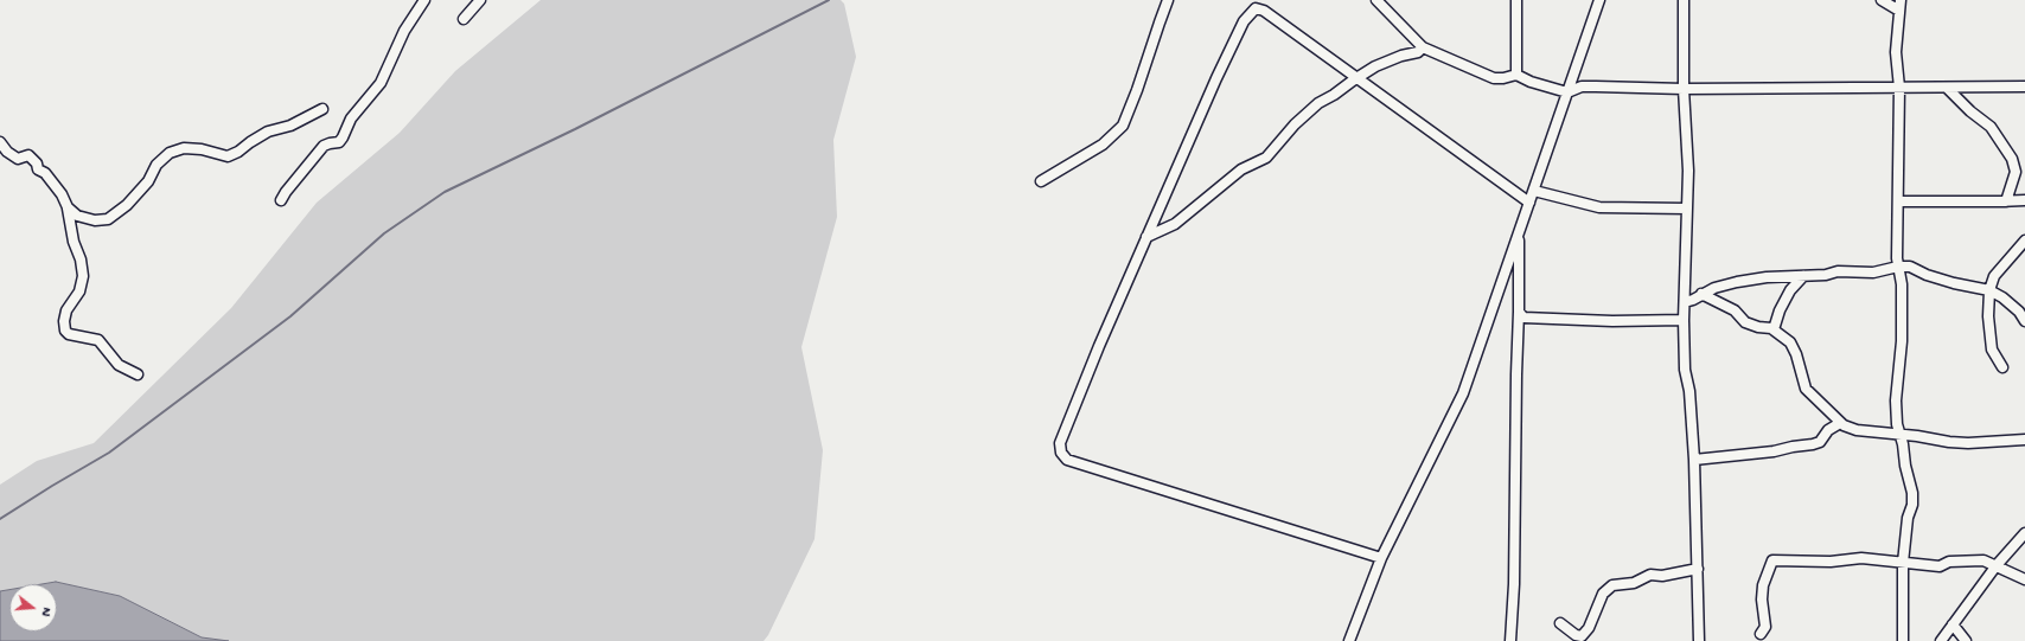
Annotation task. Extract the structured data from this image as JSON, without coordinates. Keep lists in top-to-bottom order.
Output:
{
  "north": "right"
}
